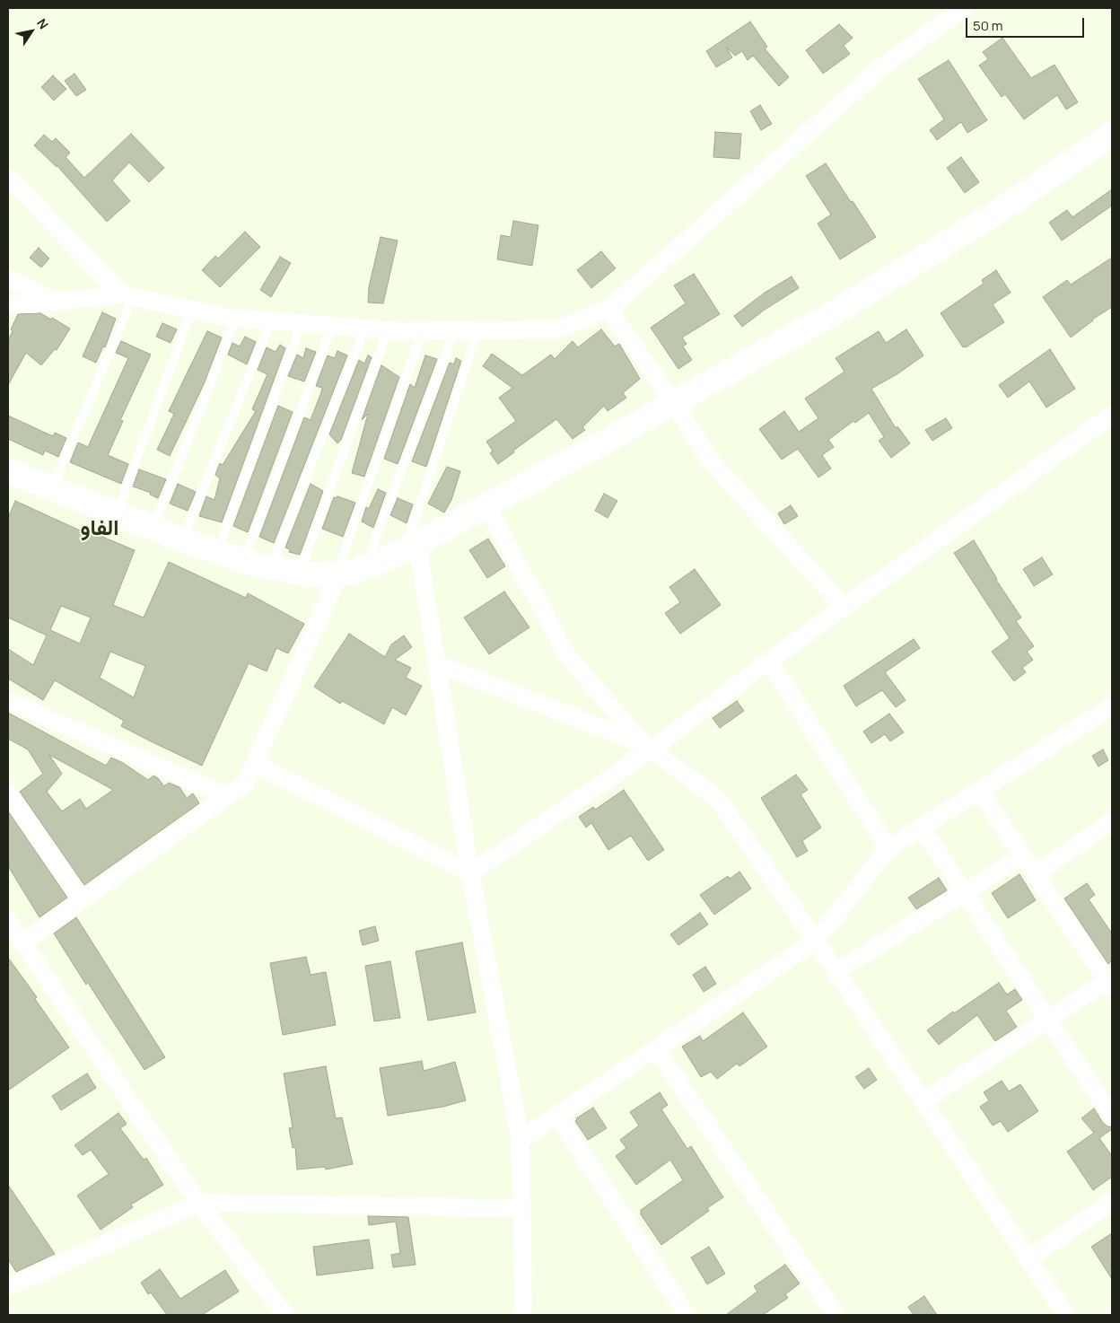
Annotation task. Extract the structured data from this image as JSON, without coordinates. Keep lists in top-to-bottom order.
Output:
{
  "districts": ["الفاو"],
  "scale_bar": "50 m",
  "north": "top right"
}
